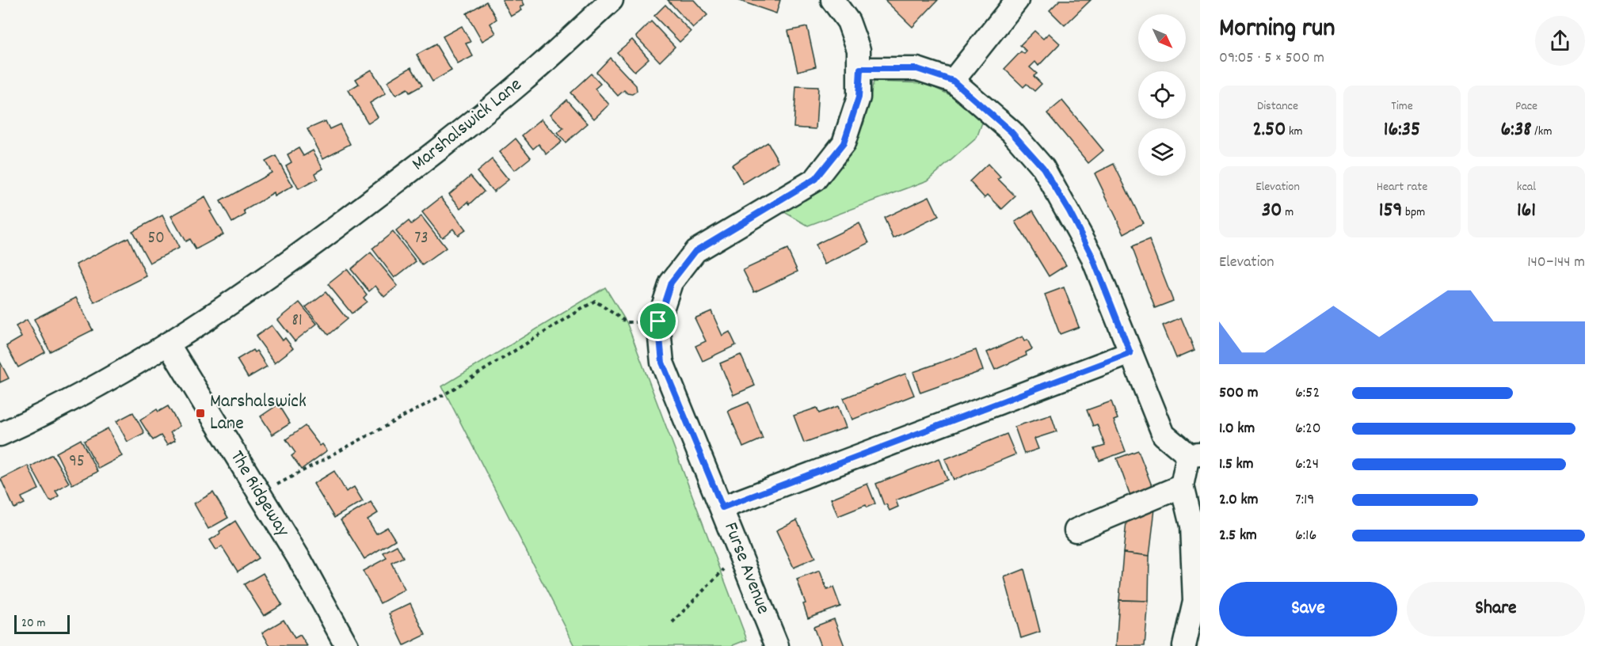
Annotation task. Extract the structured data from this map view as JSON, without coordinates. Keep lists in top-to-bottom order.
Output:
{
  "streets": {
    "street": ["Marshalswick Lane", "The Ridgeway", "Furse Avenue"]
  },
  "crossings": [
    ["Marshalswick Lane", "The Ridgeway"]
  ],
  "places": {
    "transit": ["Marshalswick Lane"]
  },
  "house_numbers": [
    "50",
    "73",
    "81",
    "95"
  ],
  "scale_bar": "20 m",
  "north": "bottom right",
  "page": {
    "heading": ["Morning run", "09:05 · 5 × 500 m"],
    "stats": [
      ["Distance", "2.50 km"],
      ["Time", "16:35"],
      ["Pace", "6:38 /km"],
      ["Elevation", "30 m"],
      ["Heart rate", "159 bpm"],
      ["kcal", "161"]
    ],
    "chart": ["Elevation", "140–144 m"],
    "list": [
      {
        "name": "500 m",
        "note": "6:52"
      },
      {
        "name": "1.0 km",
        "note": "6:20"
      },
      {
        "name": "1.5 km",
        "note": "6:24"
      },
      {
        "name": "2.0 km",
        "note": "7:19"
      },
      {
        "name": "2.5 km",
        "note": "6:16"
      }
    ],
    "buttons": ["Save", "Share"],
    "scale": "20 m"
  }
}
